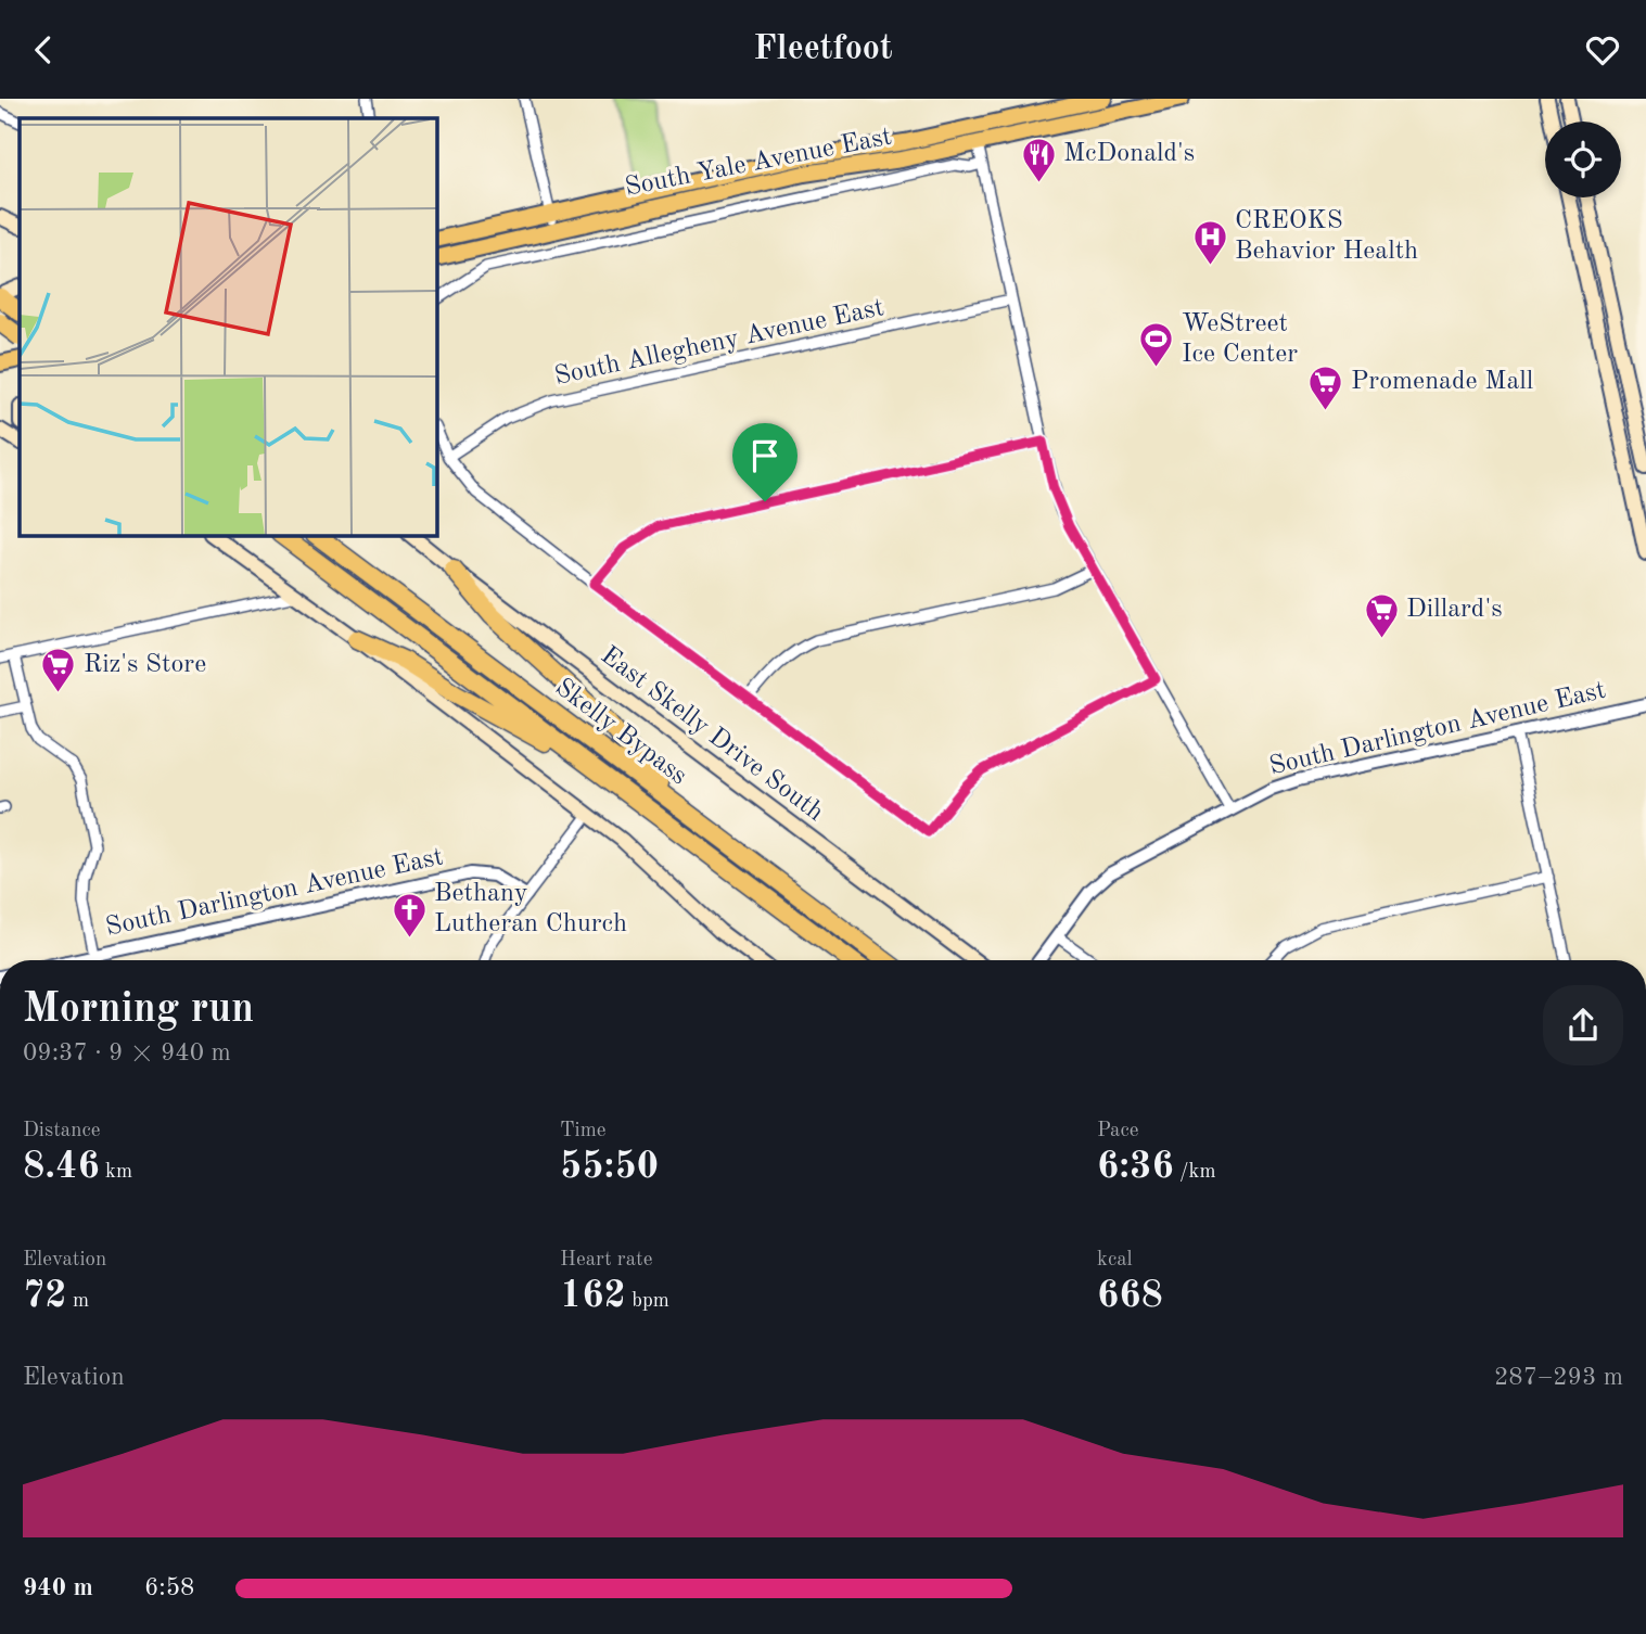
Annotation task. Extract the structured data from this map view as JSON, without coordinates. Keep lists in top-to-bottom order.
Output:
{
  "streets": {
    "highway": ["Skelly Bypass"],
    "main road": ["South Yale Avenue East", "East Skelly Drive South"],
    "street": ["South Allegheny Avenue East", "South Darlington Avenue East"]
  },
  "places": {
    "restaurant": ["McDonald's"],
    "hospital": ["CREOKS Behavior Health"],
    "sports": ["WeStreet Ice Center"],
    "supermarket": ["Promenade Mall", "Dillard's", "Riz's Store"],
    "church": ["Bethany Lutheran Church"]
  },
  "page": {
    "header": "Fleetfoot",
    "heading": ["Morning run", "09:37 · 9 × 940 m"],
    "stats": [
      ["Distance", "8.46 km"],
      ["Time", "55:50"],
      ["Pace", "6:36 /km"],
      ["Elevation", "72 m"],
      ["Heart rate", "162 bpm"],
      ["kcal", "668"]
    ],
    "chart": ["Elevation", "287–293 m"],
    "list": [
      {
        "name": "940 m",
        "note": "6:58"
      }
    ]
  }
}
